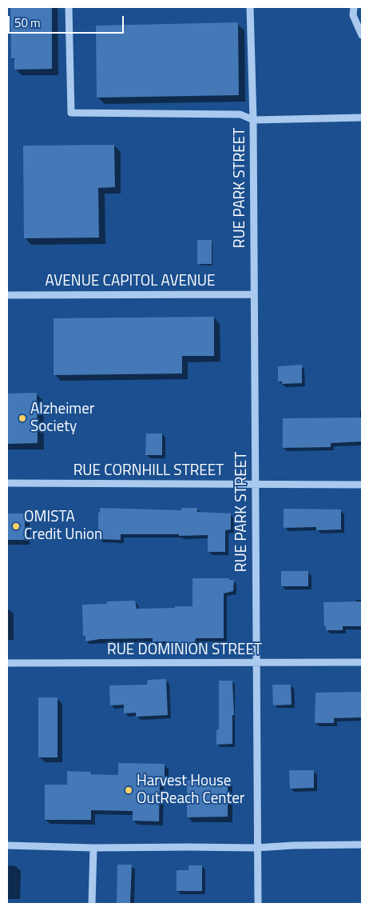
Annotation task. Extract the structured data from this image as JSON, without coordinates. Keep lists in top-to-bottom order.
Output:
{
  "streets": {
    "street": [
      "RUE PARK STREET",
      "AVENUE CAPITOL AVENUE",
      "RUE CORNHILL STREET",
      "RUE DOMINION STREET"
    ]
  },
  "crossings": [
    ["RUE PARK STREET", "AVENUE CAPITOL AVENUE"],
    ["RUE PARK STREET", "RUE CORNHILL STREET"],
    ["RUE PARK STREET", "RUE DOMINION STREET"]
  ],
  "places": ["Alzheimer Society", "OMISTA Credit Union", "Harvest House OutReach Center"],
  "scale_bar": "50 m"
}
